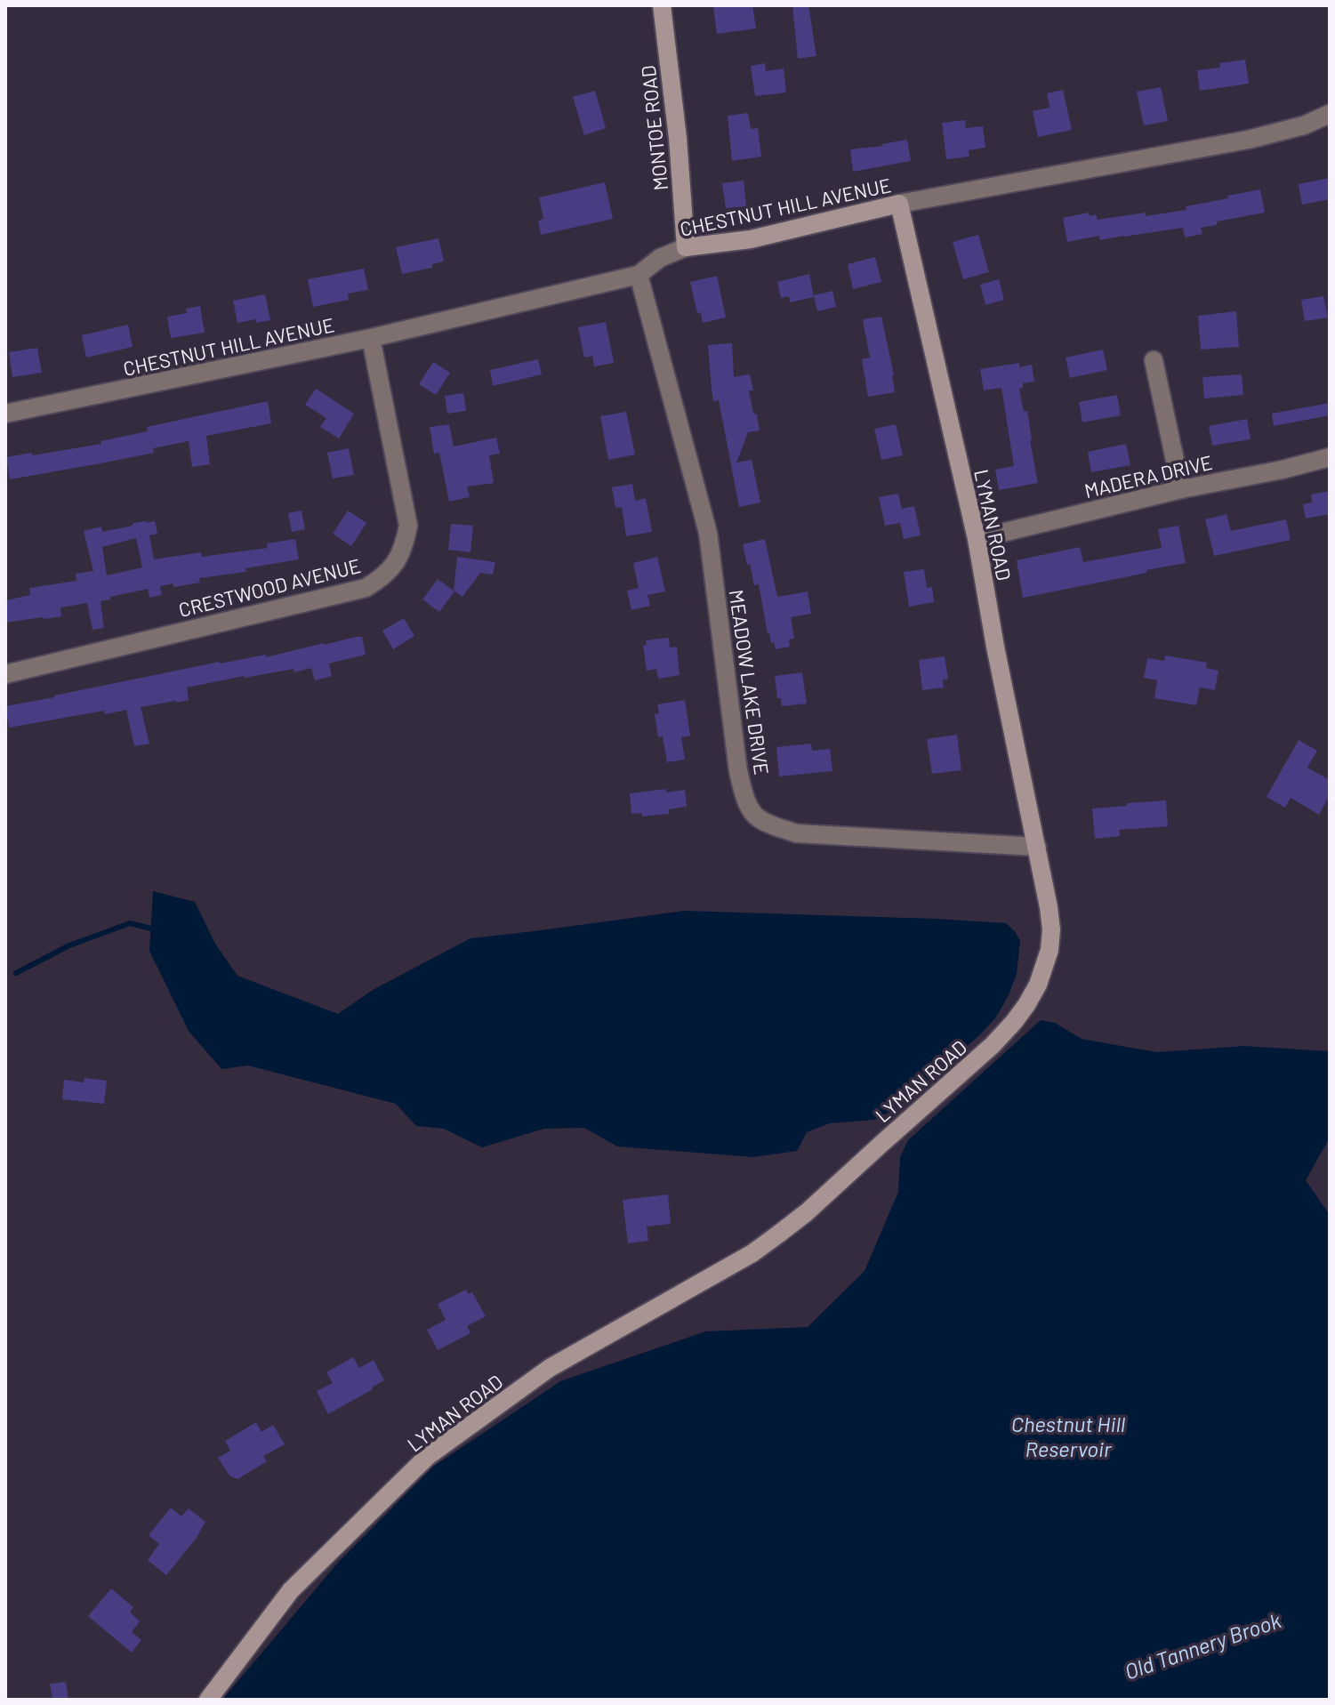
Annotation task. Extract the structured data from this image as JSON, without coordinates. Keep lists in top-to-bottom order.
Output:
{
  "streets": {
    "street": [
      "MONTOE ROAD",
      "CHESTNUT HILL AVENUE",
      "MADERA DRIVE",
      "LYMAN ROAD",
      "CRESTWOOD AVENUE",
      "MEADOW LAKE DRIVE"
    ]
  },
  "crossings": [
    ["MONTOE ROAD", "CHESTNUT HILL AVENUE"],
    ["CHESTNUT HILL AVENUE", "LYMAN ROAD"],
    ["CHESTNUT HILL AVENUE", "CRESTWOOD AVENUE"],
    ["CHESTNUT HILL AVENUE", "MEADOW LAKE DRIVE"],
    ["MADERA DRIVE", "LYMAN ROAD"],
    ["LYMAN ROAD", "MEADOW LAKE DRIVE"]
  ],
  "water": ["Chestnut Hill Reservoir", "Old Tannery Brook"]
}
